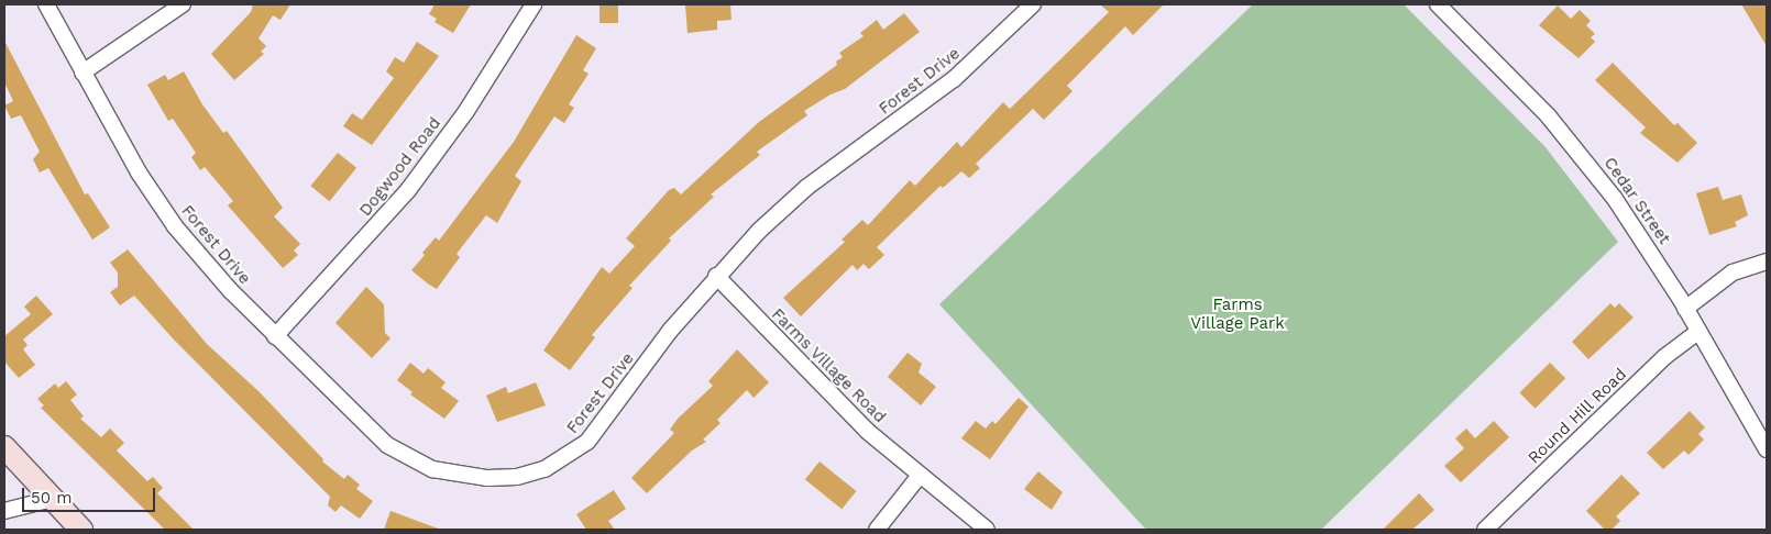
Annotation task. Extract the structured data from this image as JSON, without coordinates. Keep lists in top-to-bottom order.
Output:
{
  "streets": {
    "street": [
      "Forest Drive",
      "Dogwood Road",
      "Cedar Street",
      "Farms Village Road",
      "Round Hill Road"
    ]
  },
  "crossings": [
    ["Forest Drive", "Dogwood Road"],
    ["Forest Drive", "Farms Village Road"],
    ["Cedar Street", "Round Hill Road"]
  ],
  "parks": ["Farms Village Park"],
  "scale_bar": "50 m"
}
